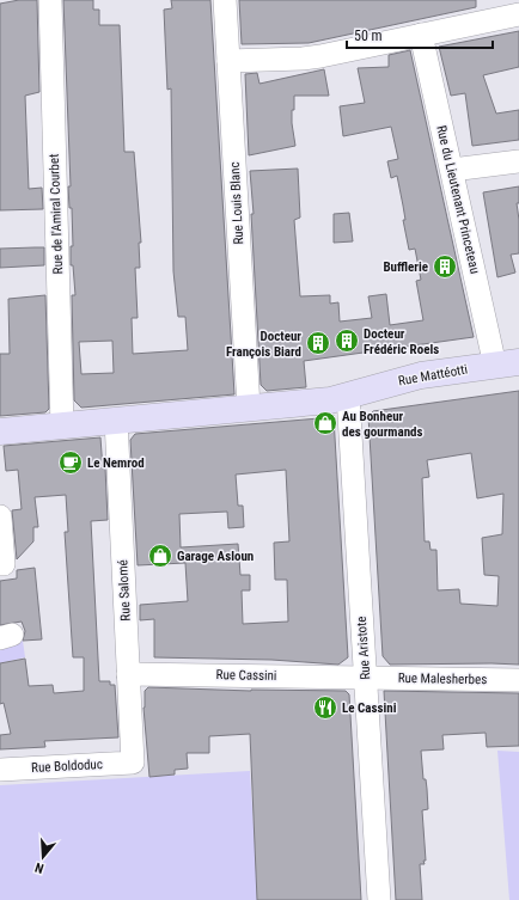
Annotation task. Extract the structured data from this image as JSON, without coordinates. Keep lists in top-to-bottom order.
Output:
{
  "streets": {
    "street": [
      "Rue du Lieutenant Princeteau",
      "Rue Louis Blanc",
      "Rue de l'Amiral Courbet",
      "Rue Mattéotti",
      "Rue Salomé",
      "Rue Aristote",
      "Rue Cassini",
      "Rue Malesherbes",
      "Rue Boldoduc"
    ]
  },
  "crossings": [
    ["Rue du Lieutenant Princeteau", "Rue Mattéotti"],
    ["Rue Louis Blanc", "Rue Mattéotti"],
    ["Rue de l'Amiral Courbet", "Rue Mattéotti"],
    ["Rue Mattéotti", "Rue Salomé"],
    ["Rue Mattéotti", "Rue Aristote"],
    ["Rue Salomé", "Rue Cassini"],
    ["Rue Salomé", "Rue Boldoduc"],
    ["Rue Aristote", "Rue Cassini"],
    ["Rue Aristote", "Rue Malesherbes"],
    ["Rue Cassini", "Rue Malesherbes"]
  ],
  "places": {
    "building": ["Bufflerie", "Docteur Frédéric Roels", "Docteur François Biard"],
    "shop": ["Au Bonheur des gourmands", "Garage Asloun"],
    "cafe": ["Le Nemrod"],
    "restaurant": ["Le Cassini"]
  },
  "scale_bar": "50 m",
  "north": "bottom"
}
